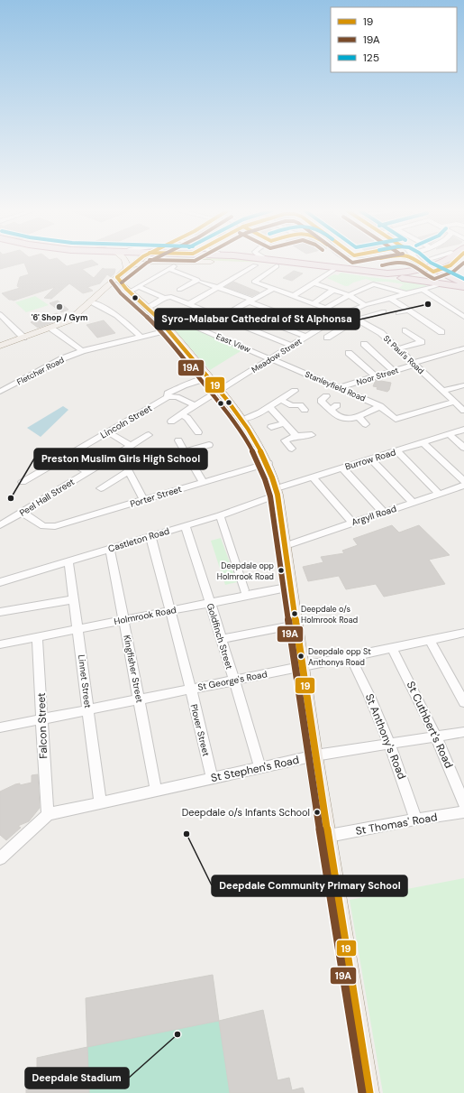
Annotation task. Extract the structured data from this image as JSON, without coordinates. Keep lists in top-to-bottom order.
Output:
{
  "streets": {
    "street": [
      "East View",
      "St Paul's Road",
      "Meadow Street",
      "Fletcher Road",
      "Noor Street",
      "Stanleyfield Road",
      "Lincoln Street",
      "Burrow Road",
      "Porter Street",
      "Peel Hall Street",
      "Argyll Road",
      "Castleton Road",
      "Holmrook Road",
      "Goldfinch Street",
      "Kingfisher Street",
      "St George's Road",
      "Linnet Street",
      "St Cuthbert's Road",
      "Falcon Street",
      "Plover Street",
      "St Anthony's Road",
      "St Stephen's Road",
      "St Thomas' Road"
    ]
  },
  "crossings": [
    ["East View", "Meadow Street"],
    ["East View", "Stanleyfield Road"],
    ["St Paul's Road", "Meadow Street"],
    ["St Paul's Road", "Noor Street"],
    ["St Paul's Road", "Stanleyfield Road"],
    ["Meadow Street", "Stanleyfield Road"],
    ["Noor Street", "Stanleyfield Road"],
    ["Burrow Road", "Castleton Road"],
    ["Porter Street", "Peel Hall Street"],
    ["Castleton Road", "Goldfinch Street"],
    ["Castleton Road", "Kingfisher Street"],
    ["Castleton Road", "Linnet Street"],
    ["Castleton Road", "Plover Street"],
    ["Holmrook Road", "Goldfinch Street"],
    ["Holmrook Road", "Kingfisher Street"],
    ["Holmrook Road", "Linnet Street"],
    ["Holmrook Road", "Falcon Street"],
    ["Holmrook Road", "Plover Street"],
    ["Goldfinch Street", "St George's Road"],
    ["Goldfinch Street", "St Stephen's Road"],
    ["Kingfisher Street", "St George's Road"],
    ["Kingfisher Street", "St Stephen's Road"],
    ["St George's Road", "Linnet Street"],
    ["St George's Road", "St Cuthbert's Road"],
    ["St George's Road", "Falcon Street"],
    ["St George's Road", "Plover Street"],
    ["St George's Road", "St Anthony's Road"],
    ["Linnet Street", "St Stephen's Road"],
    ["St Cuthbert's Road", "St Stephen's Road"],
    ["Falcon Street", "St Stephen's Road"],
    ["Plover Street", "St Stephen's Road"],
    ["St Anthony's Road", "St Stephen's Road"],
    ["St Anthony's Road", "St Thomas' Road"]
  ],
  "places": [
    "Syro-Malabar Cathedral of St Alphonsa",
    "'6' Shop / Gym",
    "Preston Muslim Girls High School",
    "Deepdale opp Holmrook Road",
    "Deepdale o/s Holmrook Road",
    "Deepdale opp St Anthonys Road",
    "Deepdale o/s Infants School",
    "Deepdale Community Primary School",
    "Deepdale Stadium"
  ],
  "lines": ["transit line 19", "transit line 19A", "transit line 125"],
  "legend": ["19", "19A", "125"]
}
